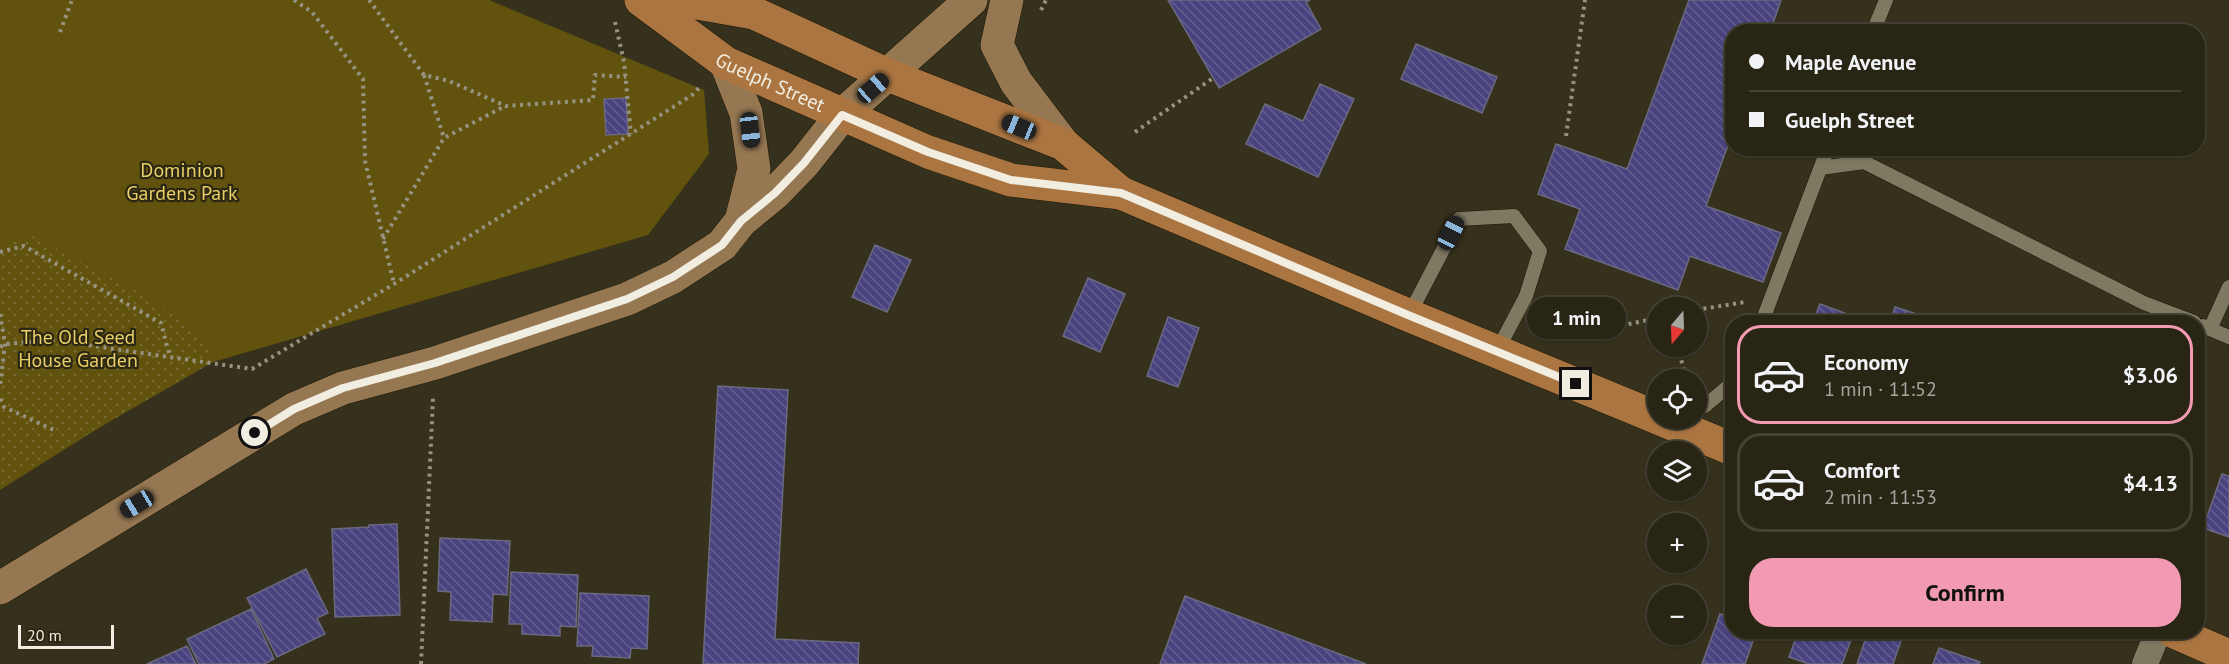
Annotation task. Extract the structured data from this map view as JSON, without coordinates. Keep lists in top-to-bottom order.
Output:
{
  "streets": {
    "main road": ["Guelph Street"]
  },
  "parks": ["Dominion Gardens Park", "The Old Seed House Garden"],
  "scale_bar": "20 m",
  "north": "bottom",
  "page": {
    "banner": ["Maple Avenue", "Guelph Street"],
    "map_buttons": ["+", "−"],
    "bubble": "1 min",
    "list": [
      {
        "name": "Economy",
        "note": "1 min · 11:52",
        "value": "$3.06"
      },
      {
        "name": "Comfort",
        "note": "2 min · 11:53",
        "value": "$4.13"
      }
    ],
    "buttons": "Confirm",
    "scale": "20 m"
  }
}
